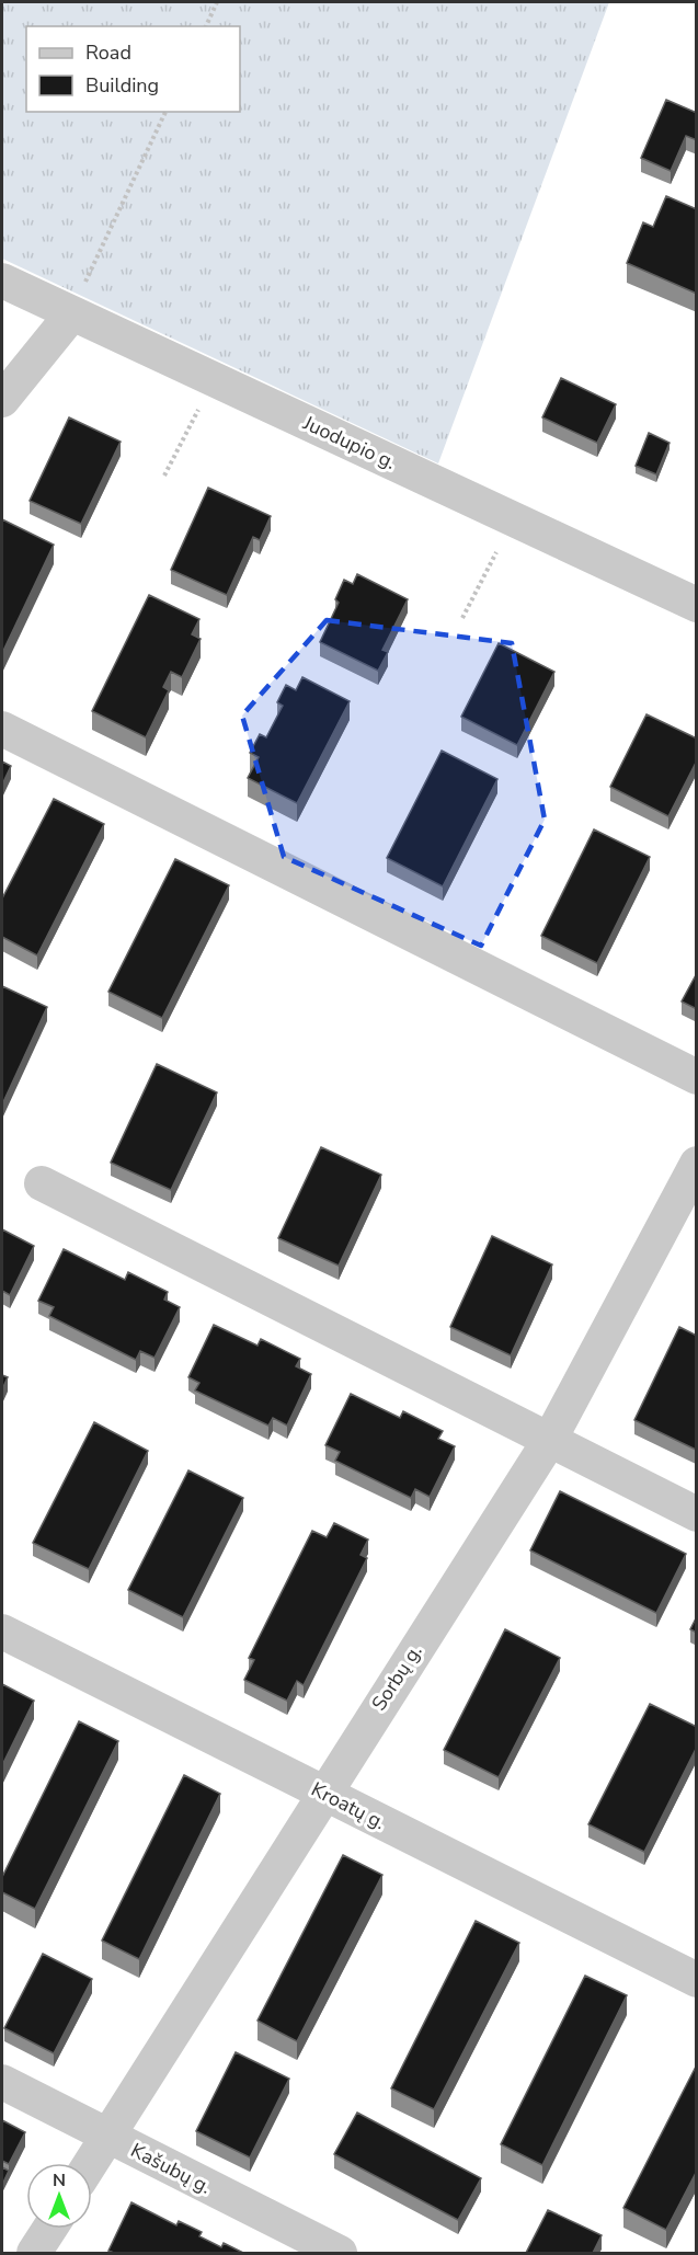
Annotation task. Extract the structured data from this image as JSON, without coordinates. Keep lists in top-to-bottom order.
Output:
{
  "streets": {
    "street": [
      "Juodupio g.",
      "Sorbų g.",
      "Kroatų g.",
      "Kašubų g."
    ]
  },
  "crossings": [
    ["Sorbų g.", "Kroatų g."],
    ["Sorbų g.", "Kašubų g."]
  ],
  "legend": ["Road", "Building"],
  "north": "top"
}
